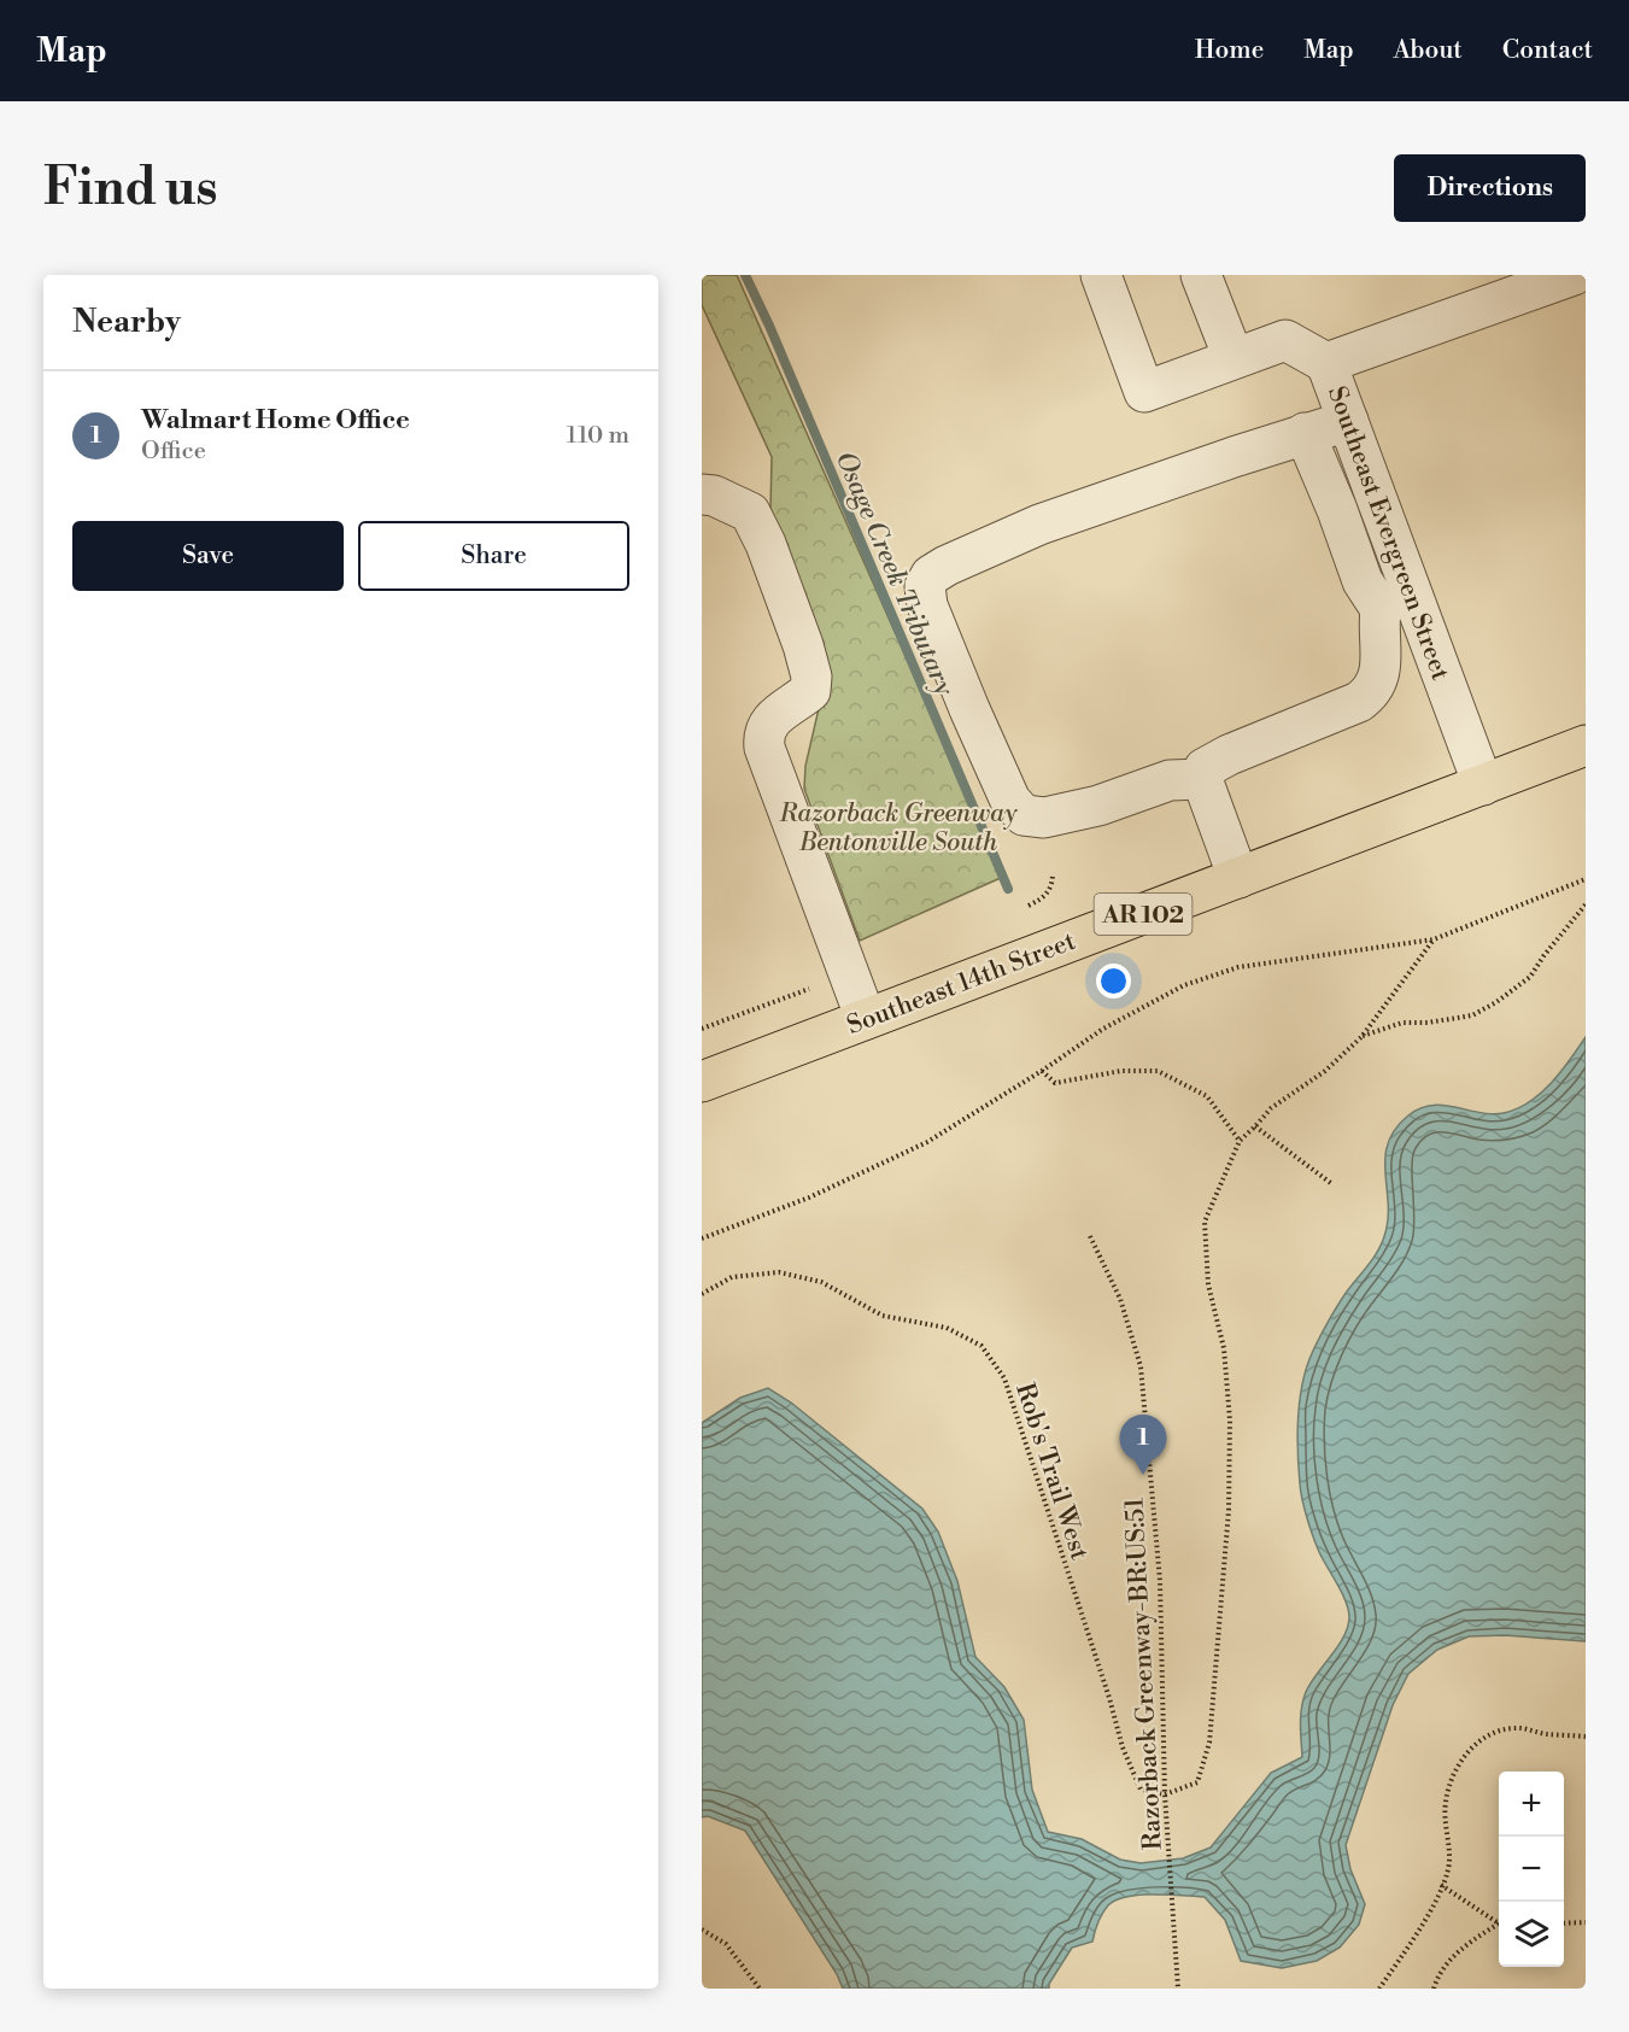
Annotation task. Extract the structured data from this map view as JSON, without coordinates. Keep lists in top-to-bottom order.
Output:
{
  "streets": {
    "main road": ["AR 102", "Southeast 14th Street"],
    "street": ["Southeast Evergreen Street"],
    "path": ["Rob's Trail West", "Razorback Greenway-BR:US:51"]
  },
  "crossings": [
    ["Southeast Evergreen Street", "Southeast 14th Street"],
    ["Rob's Trail West", "Razorback Greenway-BR:US:51"]
  ],
  "water": ["Osage Creek Tributary"],
  "parks": ["Razorback Greenway Bentonville South"],
  "page": {
    "header": "Map",
    "nav": [
      "Home",
      "Map",
      "About",
      "Contact"
    ],
    "buttons": [
      "Directions",
      ["Save", "Share"]
    ],
    "title": "Find us",
    "heading": "Nearby",
    "list": [
      {
        "mark": "1",
        "name": "Walmart Home Office",
        "note": "Office",
        "value": "110 m"
      }
    ],
    "pins": "1",
    "map_buttons": ["+", "−"]
  }
}
